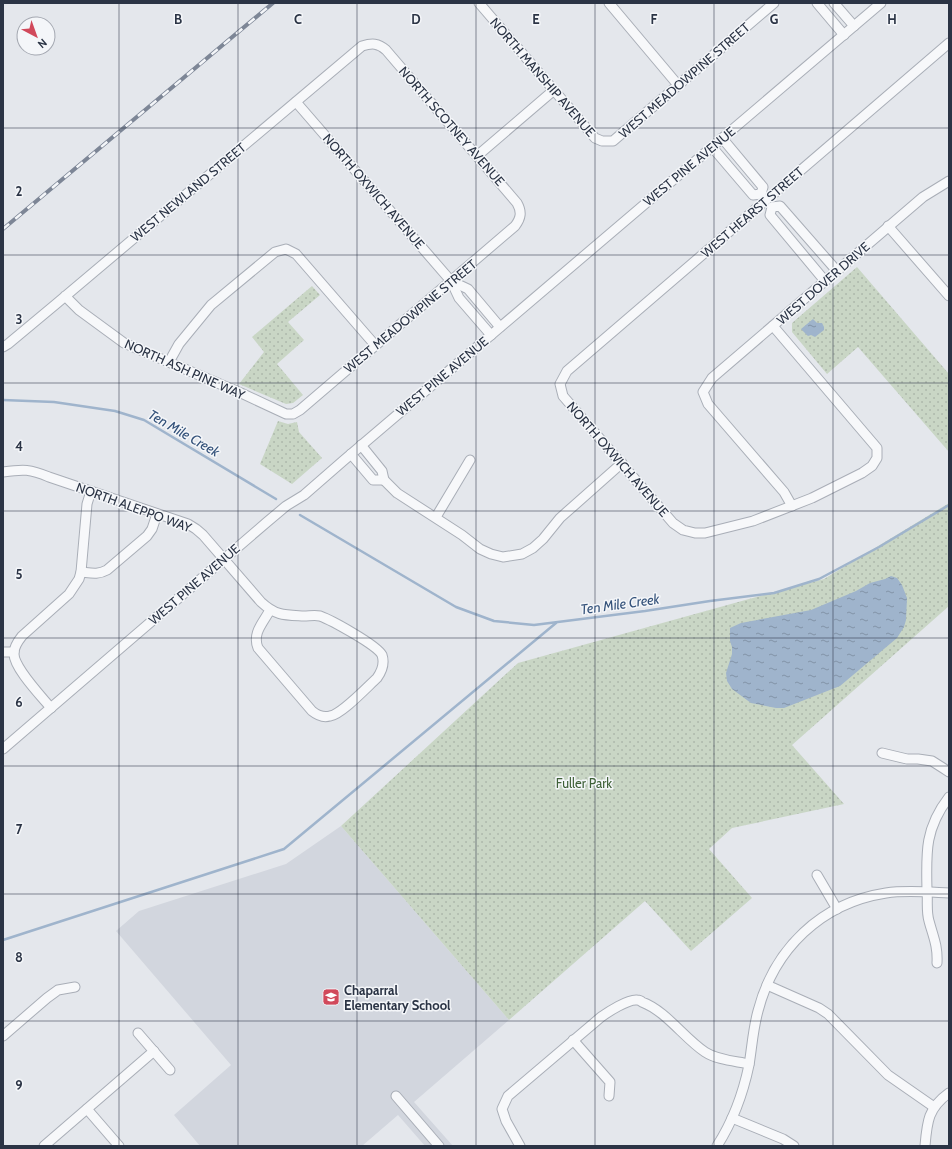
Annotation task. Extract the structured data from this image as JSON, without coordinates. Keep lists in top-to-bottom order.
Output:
{
  "streets": {
    "street": [
      "NORTH MANSHIP AVENUE",
      "WEST MEADOWPINE STREET",
      "NORTH SCOTNEY AVENUE",
      "WEST PINE AVENUE",
      "NORTH OXWICH AVENUE",
      "WEST NEWLAND STREET",
      "WEST HEARST STREET",
      "WEST DOVER DRIVE",
      "NORTH ASH PINE WAY",
      "NORTH ALEPPO WAY"
    ]
  },
  "crossings": [
    ["NORTH MANSHIP AVENUE", "WEST MEADOWPINE STREET"],
    ["WEST MEADOWPINE STREET", "NORTH SCOTNEY AVENUE"],
    ["WEST MEADOWPINE STREET", "NORTH OXWICH AVENUE"],
    ["WEST MEADOWPINE STREET", "NORTH ASH PINE WAY"],
    ["NORTH SCOTNEY AVENUE", "WEST NEWLAND STREET"],
    ["WEST PINE AVENUE", "NORTH OXWICH AVENUE"],
    ["WEST PINE AVENUE", "NORTH ALEPPO WAY"],
    ["NORTH OXWICH AVENUE", "WEST NEWLAND STREET"],
    ["NORTH OXWICH AVENUE", "WEST HEARST STREET"],
    ["NORTH OXWICH AVENUE", "WEST DOVER DRIVE"],
    ["WEST NEWLAND STREET", "NORTH ASH PINE WAY"]
  ],
  "water": ["Ten Mile Creek"],
  "parks": ["Fuller Park"],
  "places": {
    "school or university": ["Chaparral Elementary School"]
  },
  "north": "bottom right",
  "grid": {
    "columns": [
      "B",
      "C",
      "D",
      "E",
      "F",
      "G",
      "H"
    ],
    "rows": [
      "2",
      "3",
      "4",
      "5",
      "6",
      "7",
      "8",
      "9"
    ]
  }
}
